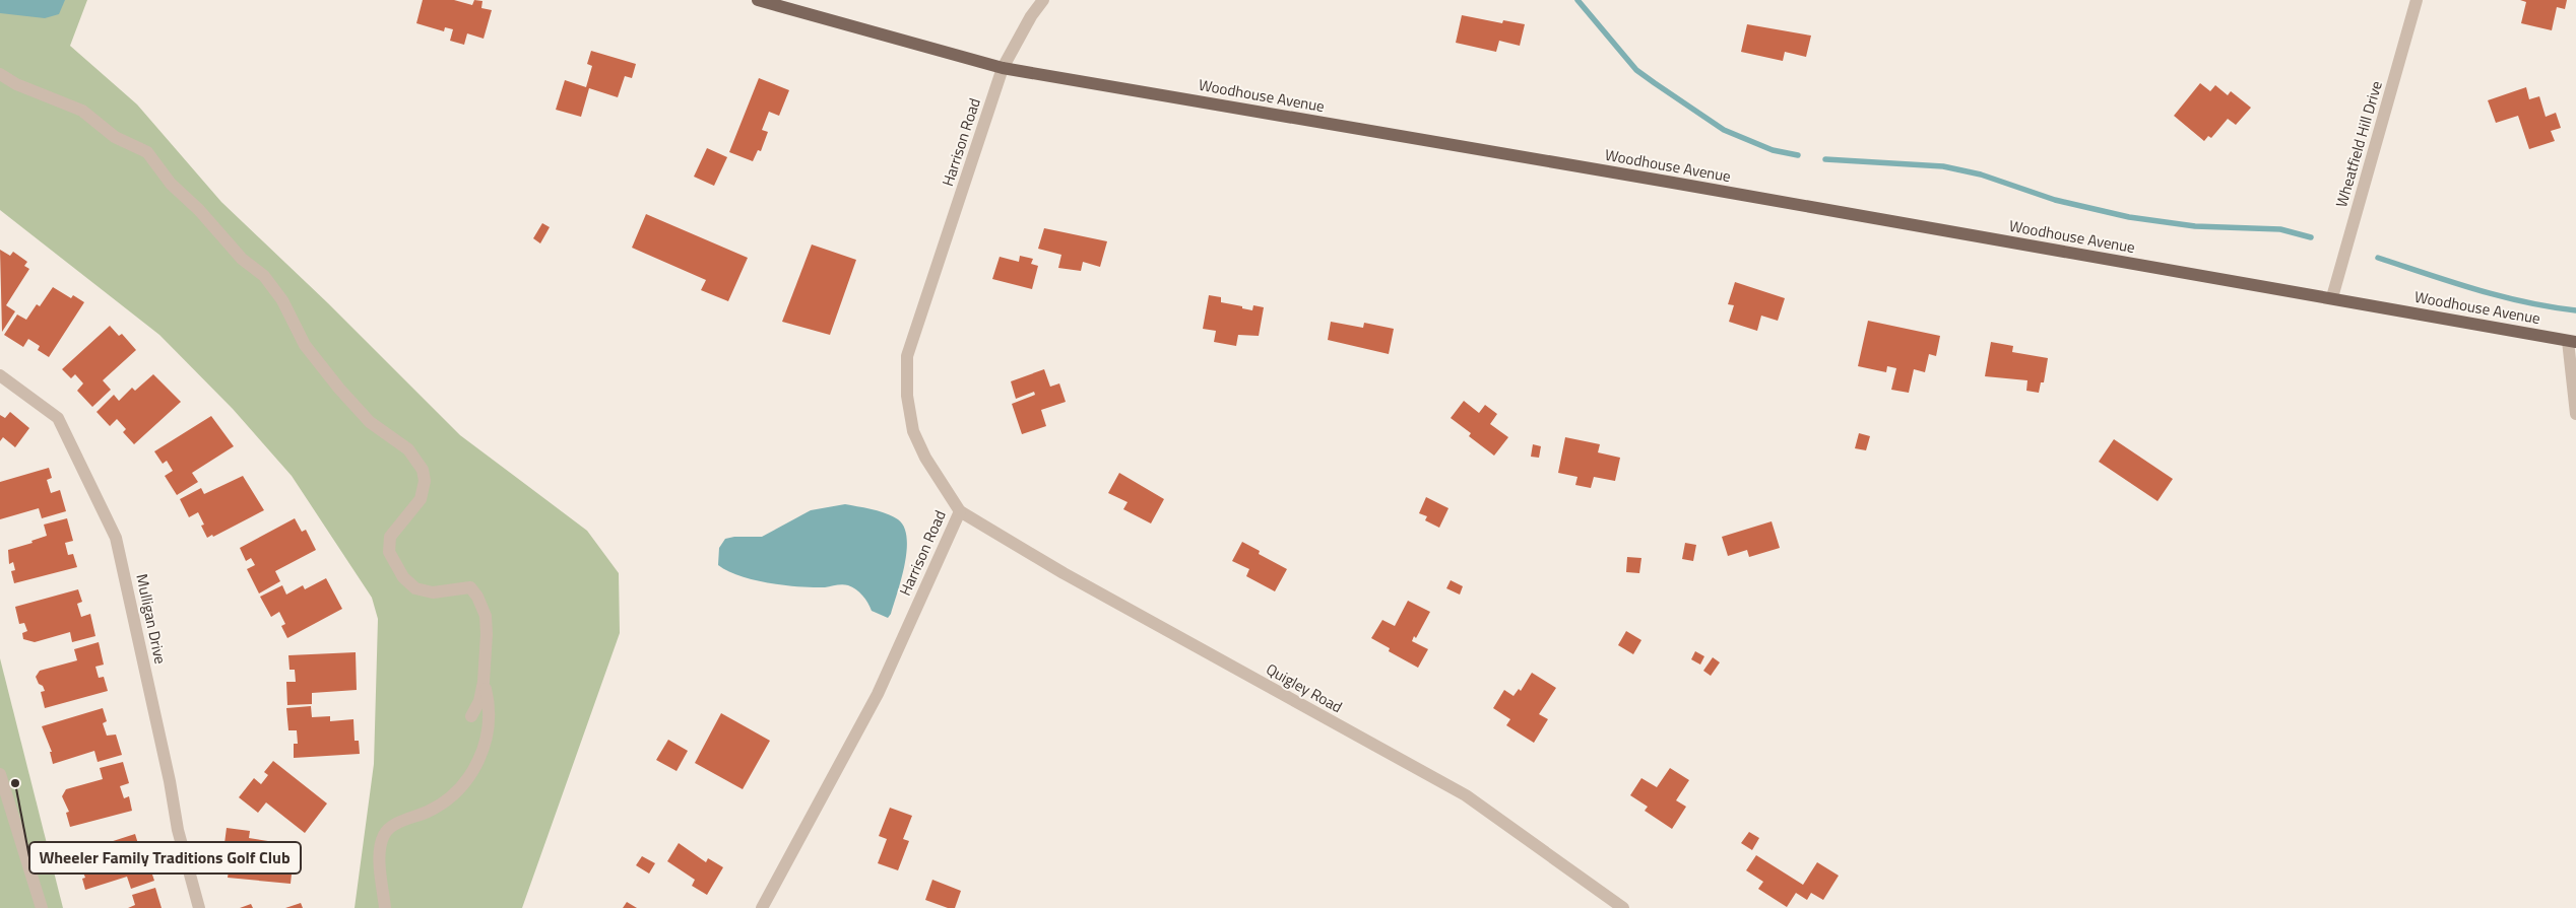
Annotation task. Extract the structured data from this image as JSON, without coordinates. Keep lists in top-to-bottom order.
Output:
{
  "streets": {
    "main road": ["Woodhouse Avenue"],
    "street": [
      "Harrison Road",
      "Wheatfield Hill Drive",
      "Mulligan Drive",
      "Quigley Road"
    ]
  },
  "crossings": [
    ["Woodhouse Avenue", "Harrison Road"],
    ["Woodhouse Avenue", "Wheatfield Hill Drive"],
    ["Harrison Road", "Quigley Road"]
  ],
  "places": ["Wheeler Family Traditions Golf Club"]
}
